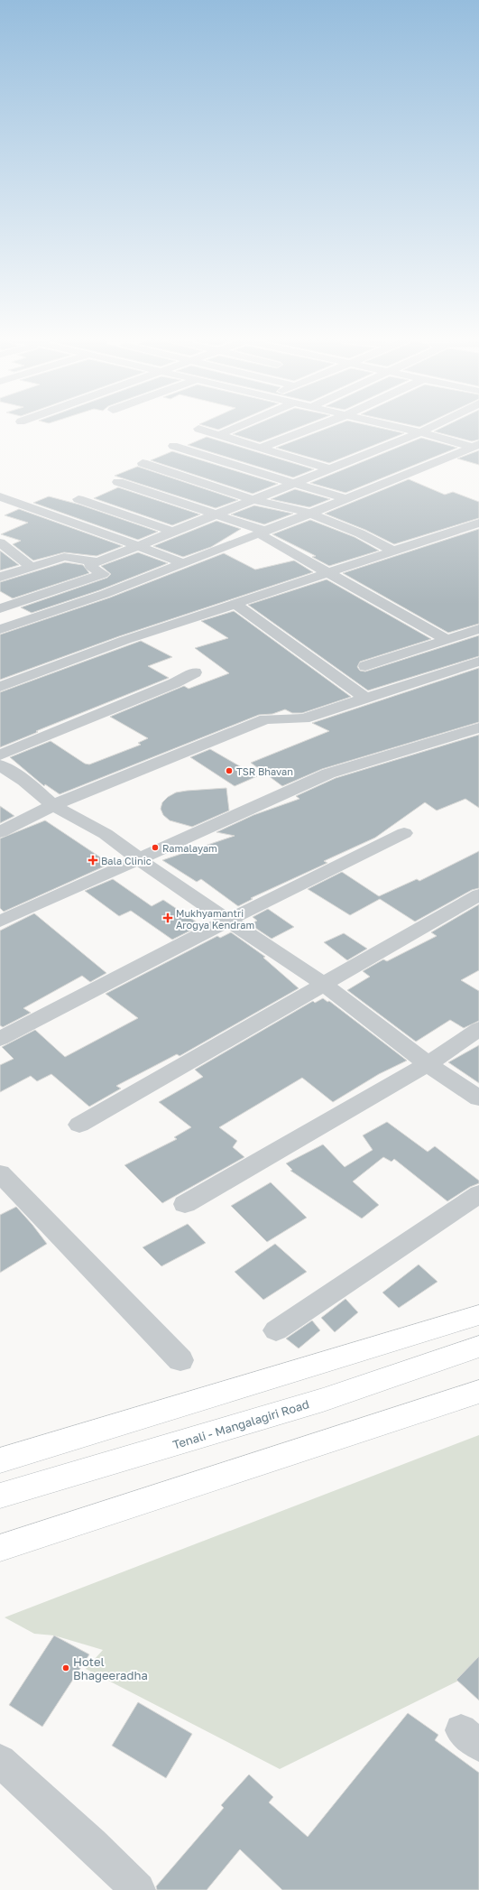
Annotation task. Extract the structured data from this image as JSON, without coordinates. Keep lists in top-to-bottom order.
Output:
{
  "streets": {
    "main road": ["Tenali - Mangalagiri Road"]
  },
  "places": {
    "other": ["TSR Bhavan", "Ramalayam", "Hotel Bhageeradha"],
    "health": ["Bala Clinic", "Mukhyamantri Arogya Kendram"]
  }
}
